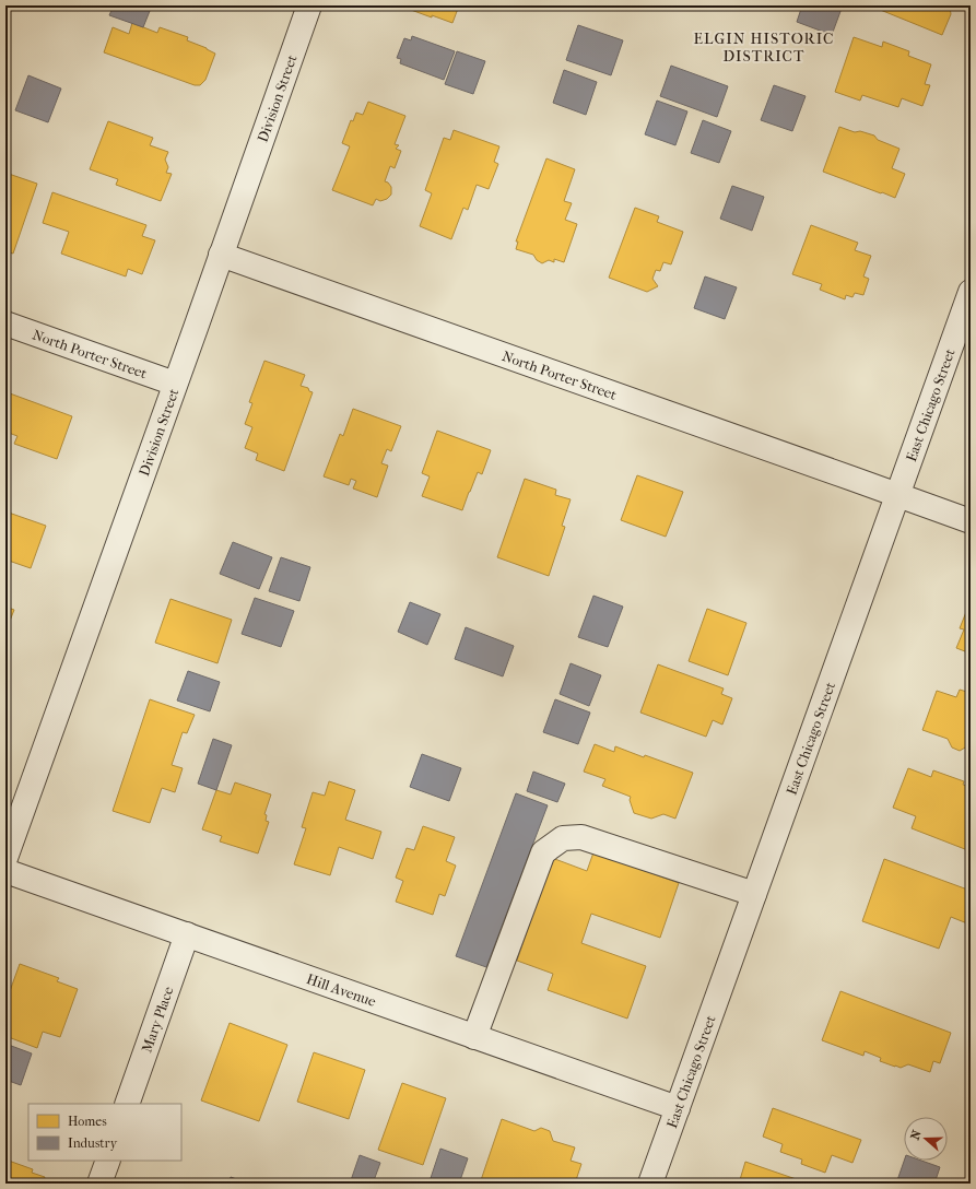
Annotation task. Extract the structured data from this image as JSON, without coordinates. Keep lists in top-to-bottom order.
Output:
{
  "streets": {
    "street": [
      "Division Street",
      "North Porter Street",
      "East Chicago Street",
      "Hill Avenue",
      "Mary Place"
    ]
  },
  "crossings": [
    ["Division Street", "North Porter Street"],
    ["North Porter Street", "East Chicago Street"],
    ["East Chicago Street", "Hill Avenue"],
    ["Hill Avenue", "Mary Place"]
  ],
  "districts": ["ELGIN HISTORIC DISTRICT"],
  "legend": ["Homes", "Industry"],
  "north": "left"
}
